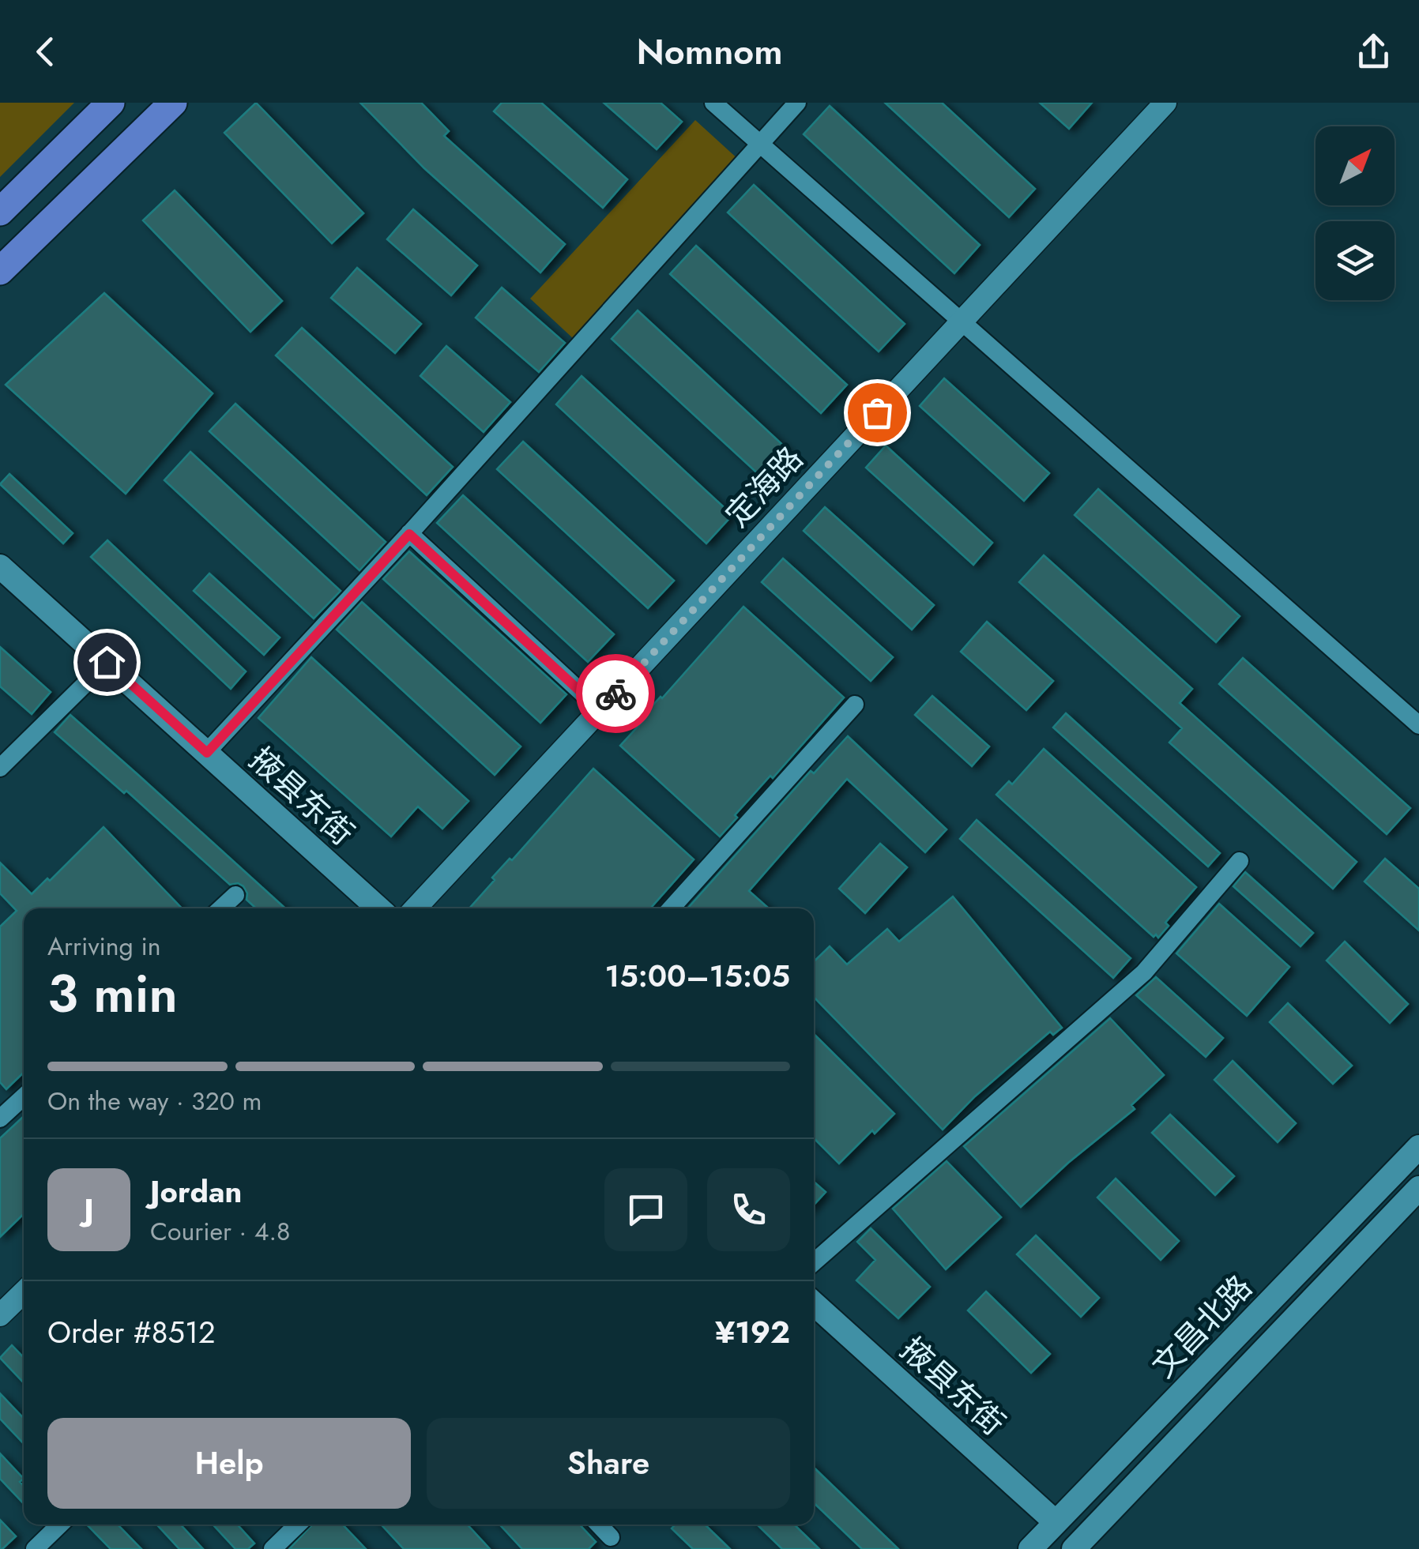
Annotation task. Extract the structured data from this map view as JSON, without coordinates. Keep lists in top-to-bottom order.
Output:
{
  "streets": {
    "main road": ["掖县东街", "文昌北路"],
    "street": ["定海路"]
  },
  "crossings": [
    ["掖县东街", "文昌北路"]
  ],
  "north": "top right",
  "page": {
    "header": "Nomnom",
    "heading": ["3 min", "Arriving in", "15:00–15:05"],
    "panel": [
      "Jordan",
      "Courier · 4.8",
      "Order #8512",
      "¥192"
    ],
    "bar": "On the way · 320 m",
    "round": "J",
    "buttons": ["Help", "Share"]
  }
}
